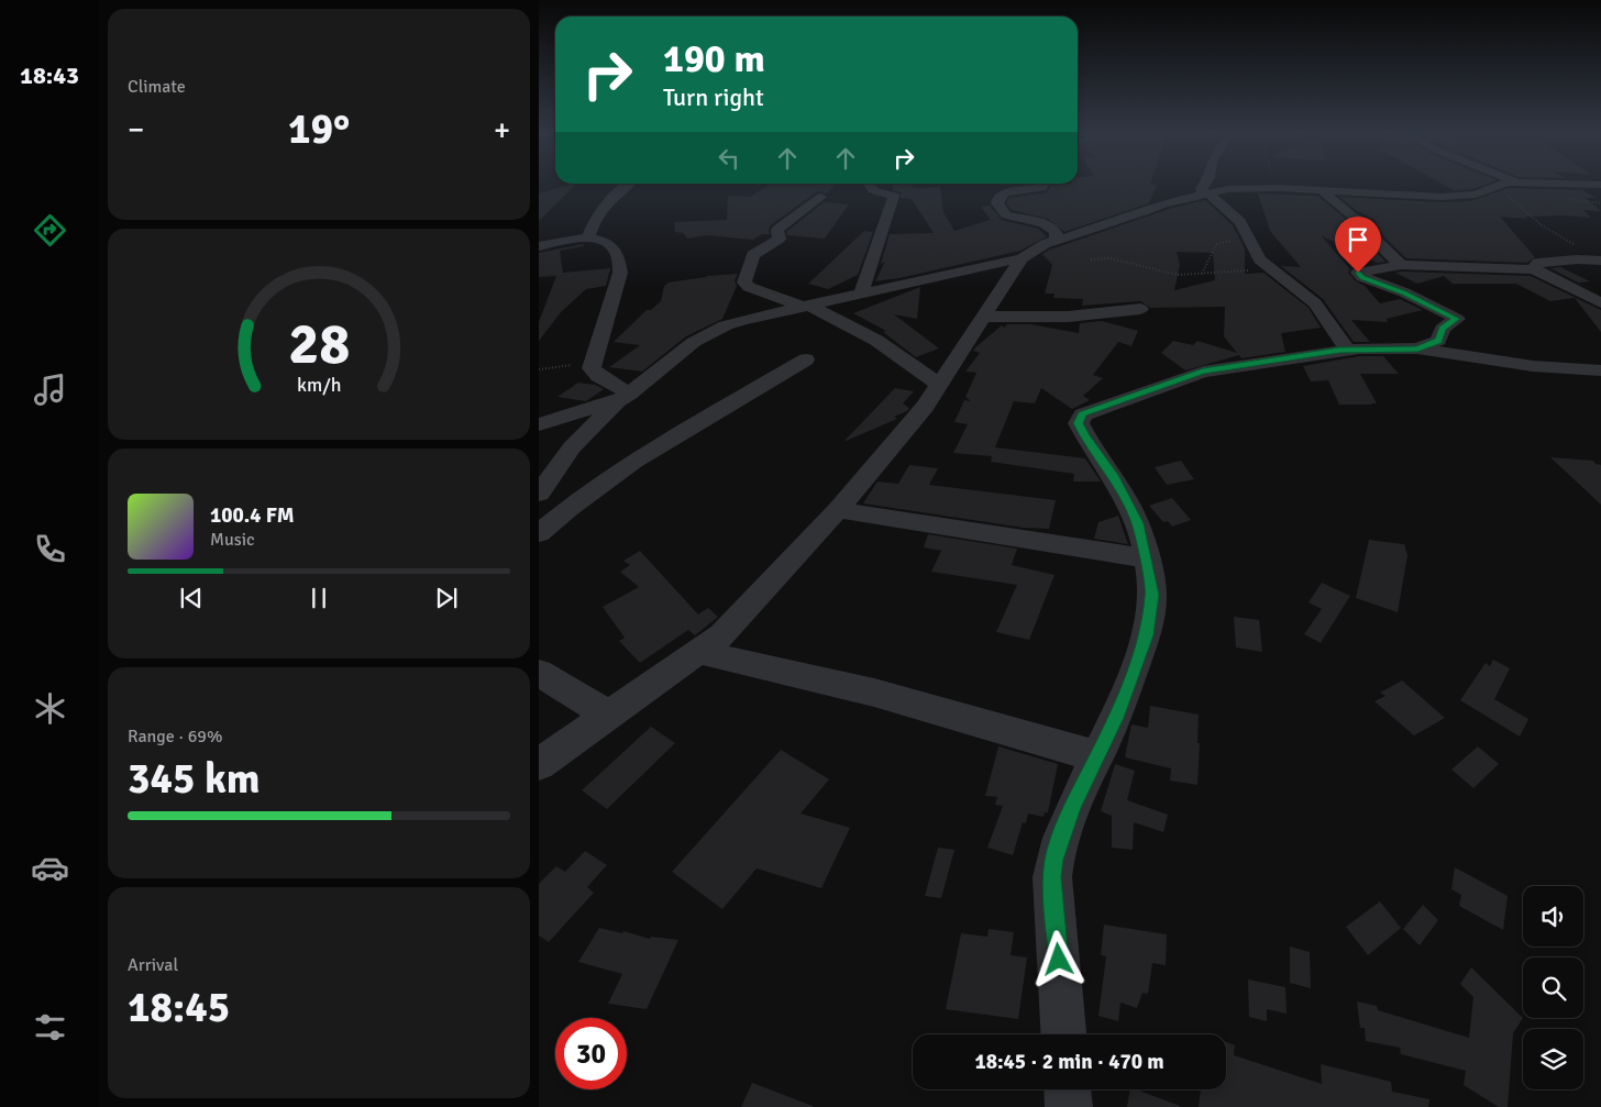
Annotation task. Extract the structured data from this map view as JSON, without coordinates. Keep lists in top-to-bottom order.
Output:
{
  "page": {
    "tabs": "18:43",
    "tile": [
      "Climate",
      ["Range · 69%", "345 km"],
      ["Arrival", "18:45"]
    ],
    "turn": ["190 m", "Turn right"],
    "heat": ["−", "19°", "+"],
    "song": ["100.4 FM", "Music"],
    "limit": "30",
    "trip": "18:45 · 2 min · 470 m",
    "gauge": ["28", "km/h"]
  }
}
